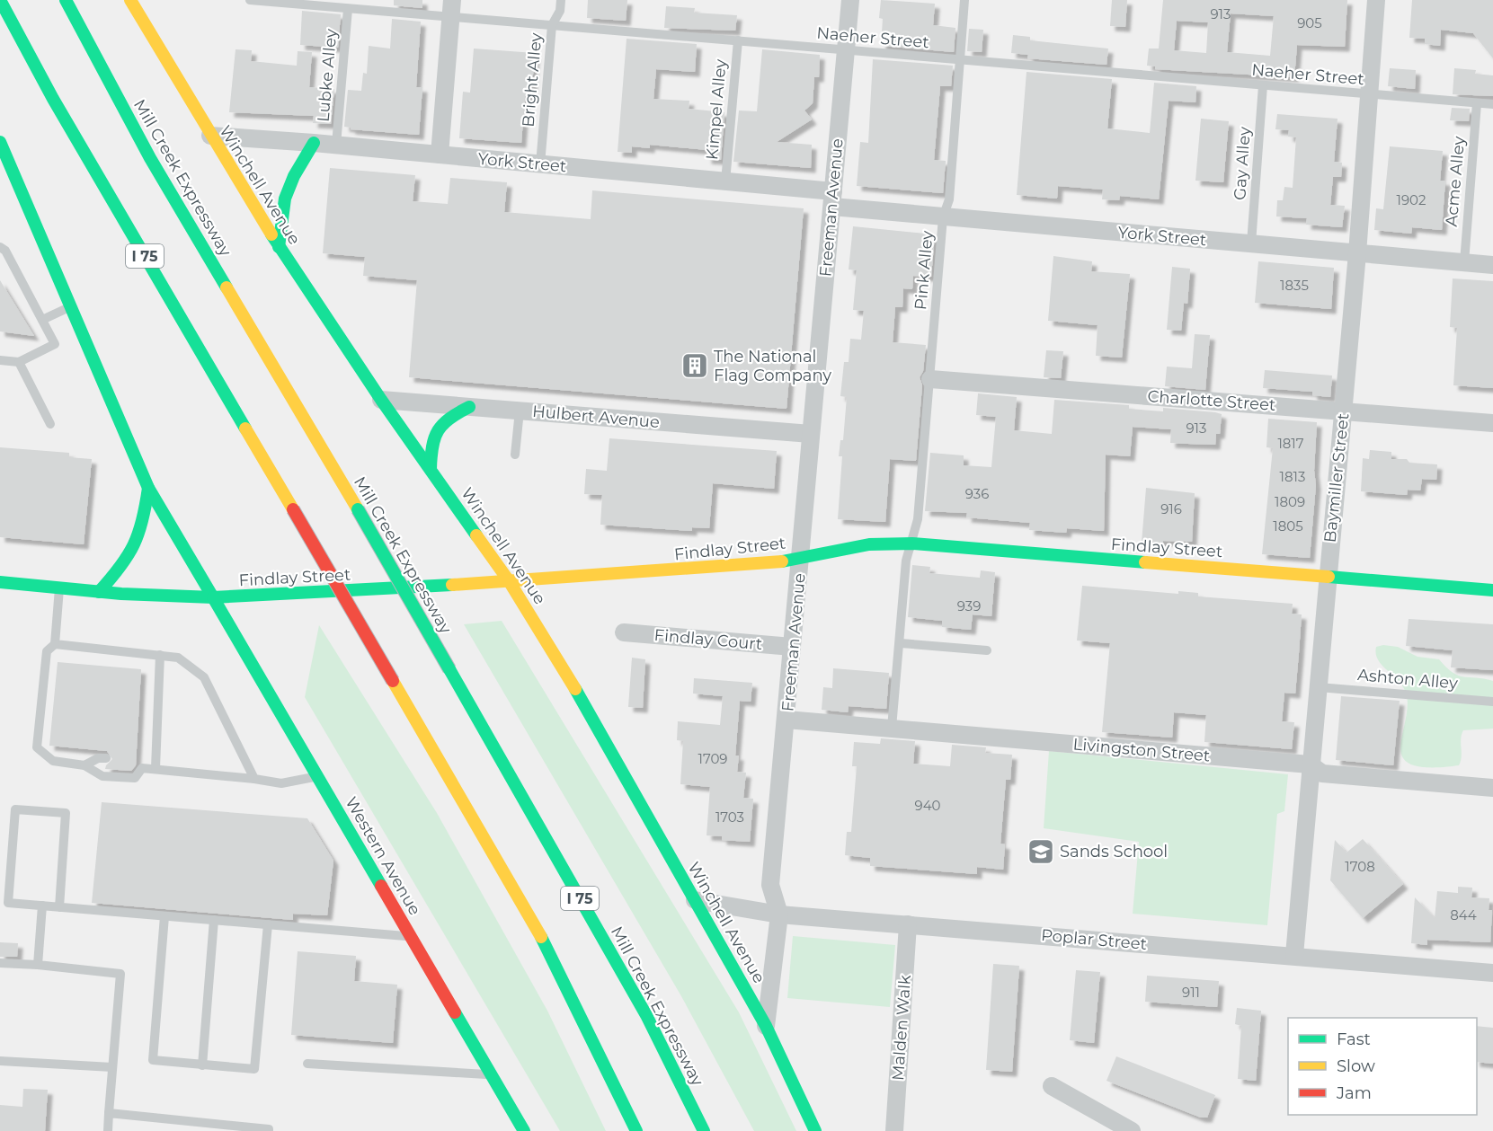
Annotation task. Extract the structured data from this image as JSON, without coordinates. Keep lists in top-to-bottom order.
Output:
{
  "streets": {
    "main road": [
      "Mill Creek Expressway",
      "Winchell Avenue",
      "I 75",
      "Findlay Street",
      "Western Avenue"
    ],
    "street": [
      "York Street",
      "Freeman Avenue",
      "Charlotte Street",
      "Hulbert Avenue",
      "Baymiller Street",
      "Findlay Court",
      "Livingston Street",
      "Poplar Street",
      "Malden Walk"
    ],
    "lane": [
      "Naeher Street",
      "Lubke Alley",
      "Bright Alley",
      "Kimpel Alley",
      "Gay Alley",
      "Acme Alley",
      "Pink Alley",
      "Ashton Alley"
    ]
  },
  "crossings": [
    ["Naeher Street", "Lubke Alley"],
    ["Naeher Street", "Bright Alley"],
    ["Naeher Street", "Kimpel Alley"],
    ["Naeher Street", "Gay Alley"],
    ["Naeher Street", "Acme Alley"],
    ["Naeher Street", "Freeman Avenue"],
    ["Naeher Street", "Pink Alley"],
    ["Naeher Street", "Baymiller Street"],
    ["Lubke Alley", "York Street"],
    ["Bright Alley", "York Street"],
    ["Kimpel Alley", "York Street"],
    ["York Street", "Gay Alley"],
    ["York Street", "Acme Alley"],
    ["York Street", "Winchell Avenue"],
    ["York Street", "Freeman Avenue"],
    ["York Street", "Pink Alley"],
    ["York Street", "Baymiller Street"],
    ["Winchell Avenue", "Freeman Avenue"],
    ["Winchell Avenue", "Hulbert Avenue"],
    ["Winchell Avenue", "Findlay Street"],
    ["Winchell Avenue", "Poplar Street"],
    ["Freeman Avenue", "Hulbert Avenue"],
    ["Freeman Avenue", "Findlay Street"],
    ["Freeman Avenue", "Findlay Court"],
    ["Freeman Avenue", "Livingston Street"],
    ["Freeman Avenue", "Poplar Street"],
    ["Pink Alley", "Charlotte Street"],
    ["Pink Alley", "Findlay Street"],
    ["Pink Alley", "Livingston Street"],
    ["Charlotte Street", "Baymiller Street"],
    ["Baymiller Street", "Findlay Street"],
    ["Baymiller Street", "Ashton Alley"],
    ["Baymiller Street", "Livingston Street"],
    ["Baymiller Street", "Poplar Street"],
    ["Findlay Street", "Western Avenue"],
    ["Poplar Street", "Malden Walk"]
  ],
  "places": {
    "building": ["The National Flag Company"],
    "school or university": ["Sands School"]
  },
  "house_numbers": [
    "913",
    "905",
    "1902",
    "1835",
    "913",
    "1817",
    "1813",
    "936",
    "1809",
    "916",
    "1805",
    "939",
    "1709",
    "940",
    "1703",
    "1708",
    "844",
    "911"
  ],
  "legend": ["Fast", "Slow", "Jam"]
}
